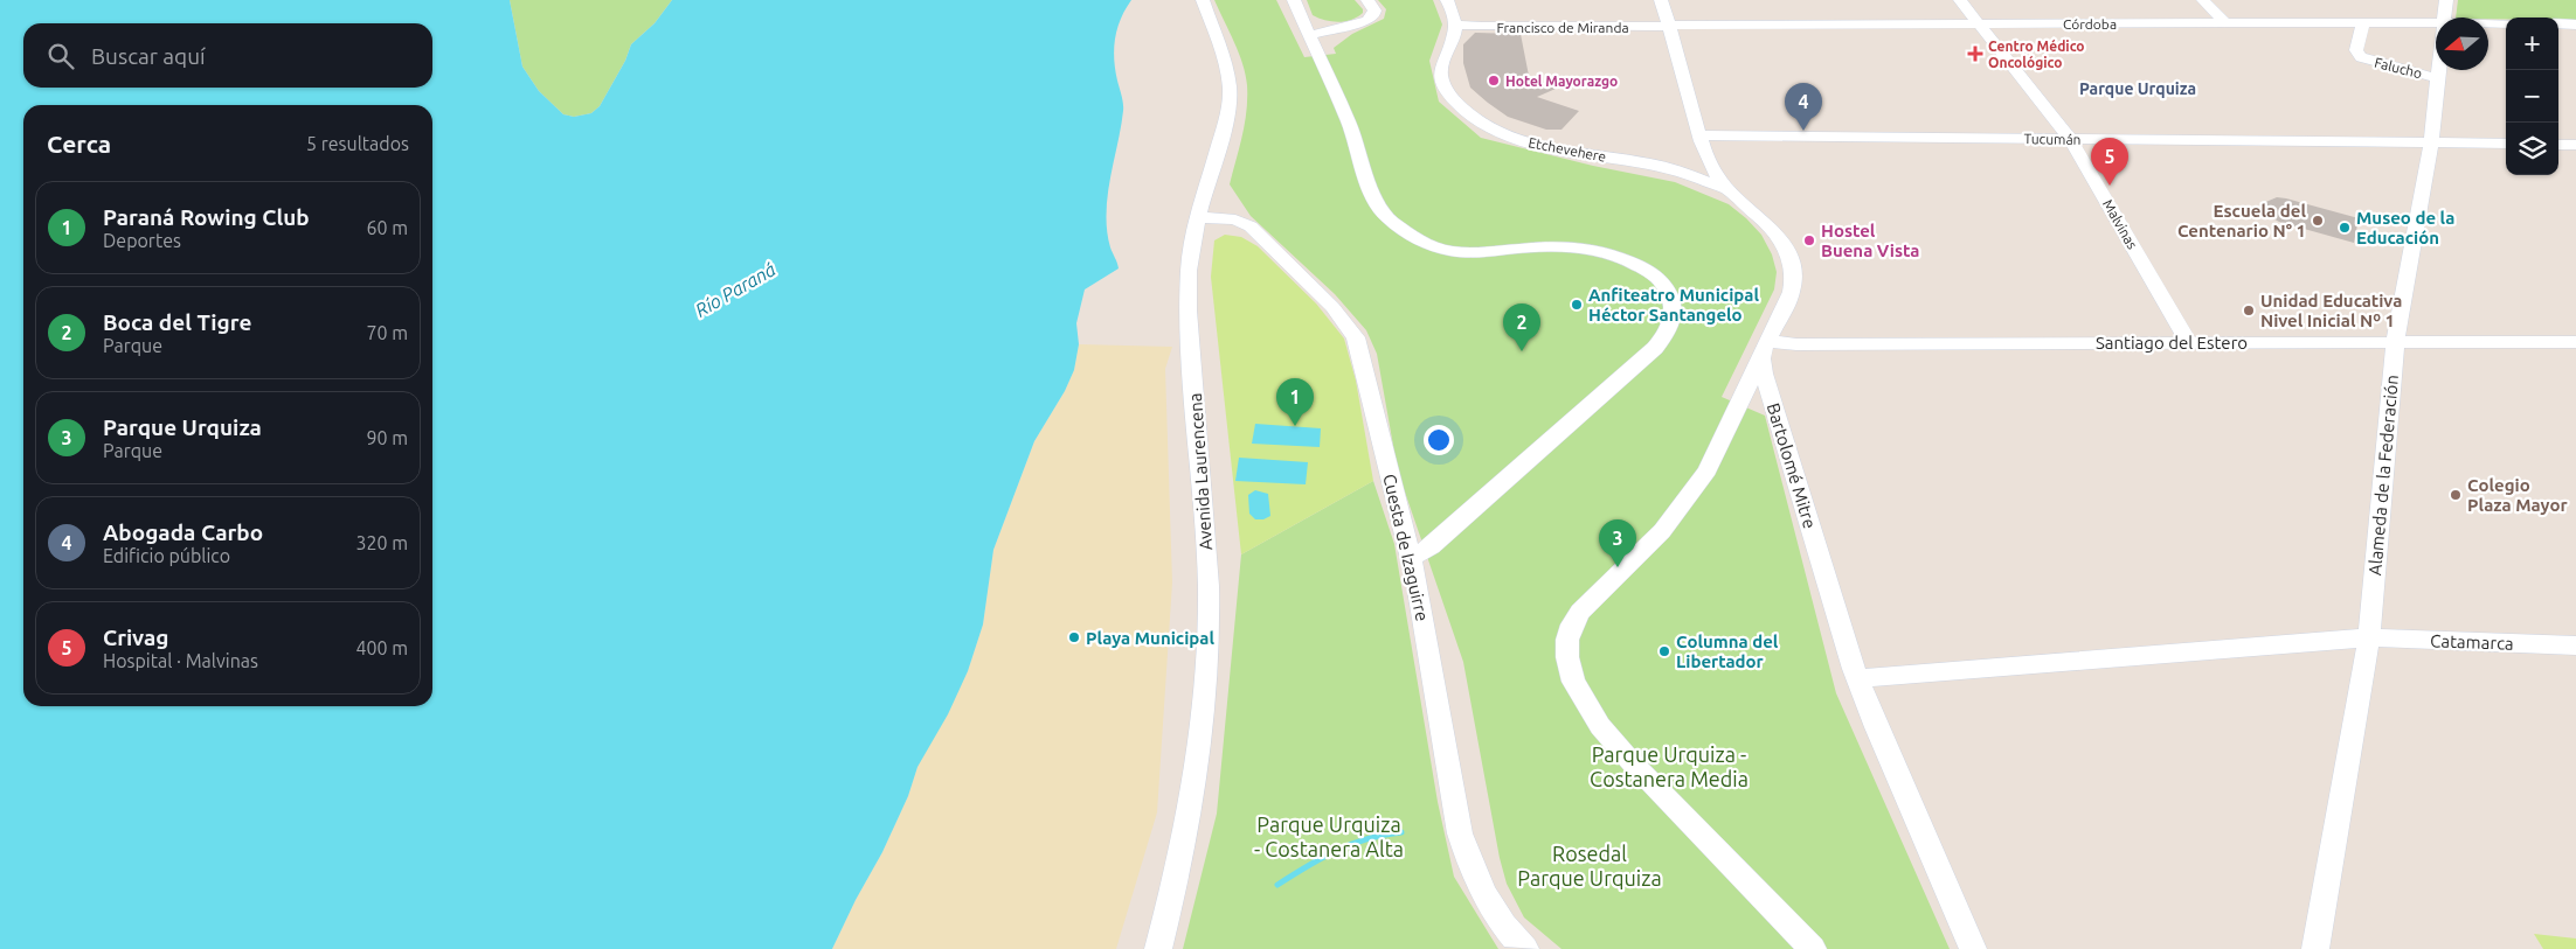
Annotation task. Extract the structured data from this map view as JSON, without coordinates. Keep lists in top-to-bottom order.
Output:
{
  "streets": {
    "street": [
      "Córdoba",
      "Francisco de Miranda",
      "Falucho",
      "Tucumán",
      "Etchevehere",
      "Malvinas",
      "Santiago del Estero",
      "Bartolomé Mitre",
      "Avenida Laurencena",
      "Alameda de la Federación",
      "Cuesta de Izaguirre",
      "Catamarca"
    ]
  },
  "crossings": [
    ["Córdoba", "Francisco de Miranda"],
    ["Córdoba", "Falucho"],
    ["Córdoba", "Malvinas"],
    ["Francisco de Miranda", "Etchevehere"],
    ["Falucho", "Alameda de la Federación"],
    ["Tucumán", "Malvinas"],
    ["Tucumán", "Alameda de la Federación"],
    ["Malvinas", "Santiago del Estero"],
    ["Santiago del Estero", "Bartolomé Mitre"],
    ["Santiago del Estero", "Alameda de la Federación"],
    ["Bartolomé Mitre", "Catamarca"],
    ["Avenida Laurencena", "Cuesta de Izaguirre"],
    ["Alameda de la Federación", "Catamarca"]
  ],
  "districts": ["Parque Urquiza"],
  "water": ["Río Paraná"],
  "parks": ["Parque Urquiza - Costanera Media", "Parque Urquiza - Costanera Alta", "Rosedal Parque Urquiza"],
  "places": {
    "health": ["Centro Médico Oncológico"],
    "other": [
      "Hotel Mayorazgo",
      "Escuela del Centenario N° 1",
      "Museo de la Educación",
      "Hostel Buena Vista",
      "Anfiteatro Municipal Héctor Santangelo",
      "Unidad Educativa Nivel Inicial Nº 1",
      "Colegio Plaza Mayor",
      "Playa Municipal",
      "Columna del Libertador"
    ]
  },
  "north": "left",
  "page": {
    "map_buttons": ["+", "−"],
    "search": "Buscar aquí",
    "pins": [
      "4",
      "5",
      "2",
      "1",
      "3"
    ],
    "heading": ["Cerca", "5 resultados"],
    "list": [
      {
        "mark": "1",
        "name": "Paraná Rowing Club",
        "note": "Deportes",
        "value": "60 m"
      },
      {
        "mark": "2",
        "name": "Boca del Tigre",
        "note": "Parque",
        "value": "70 m"
      },
      {
        "mark": "3",
        "name": "Parque Urquiza",
        "note": "Parque",
        "value": "90 m"
      },
      {
        "mark": "4",
        "name": "Abogada Carbo",
        "note": "Edificio público",
        "value": "320 m"
      },
      {
        "mark": "5",
        "name": "Crivag",
        "note": "Hospital · Malvinas",
        "value": "400 m"
      }
    ]
  }
}
